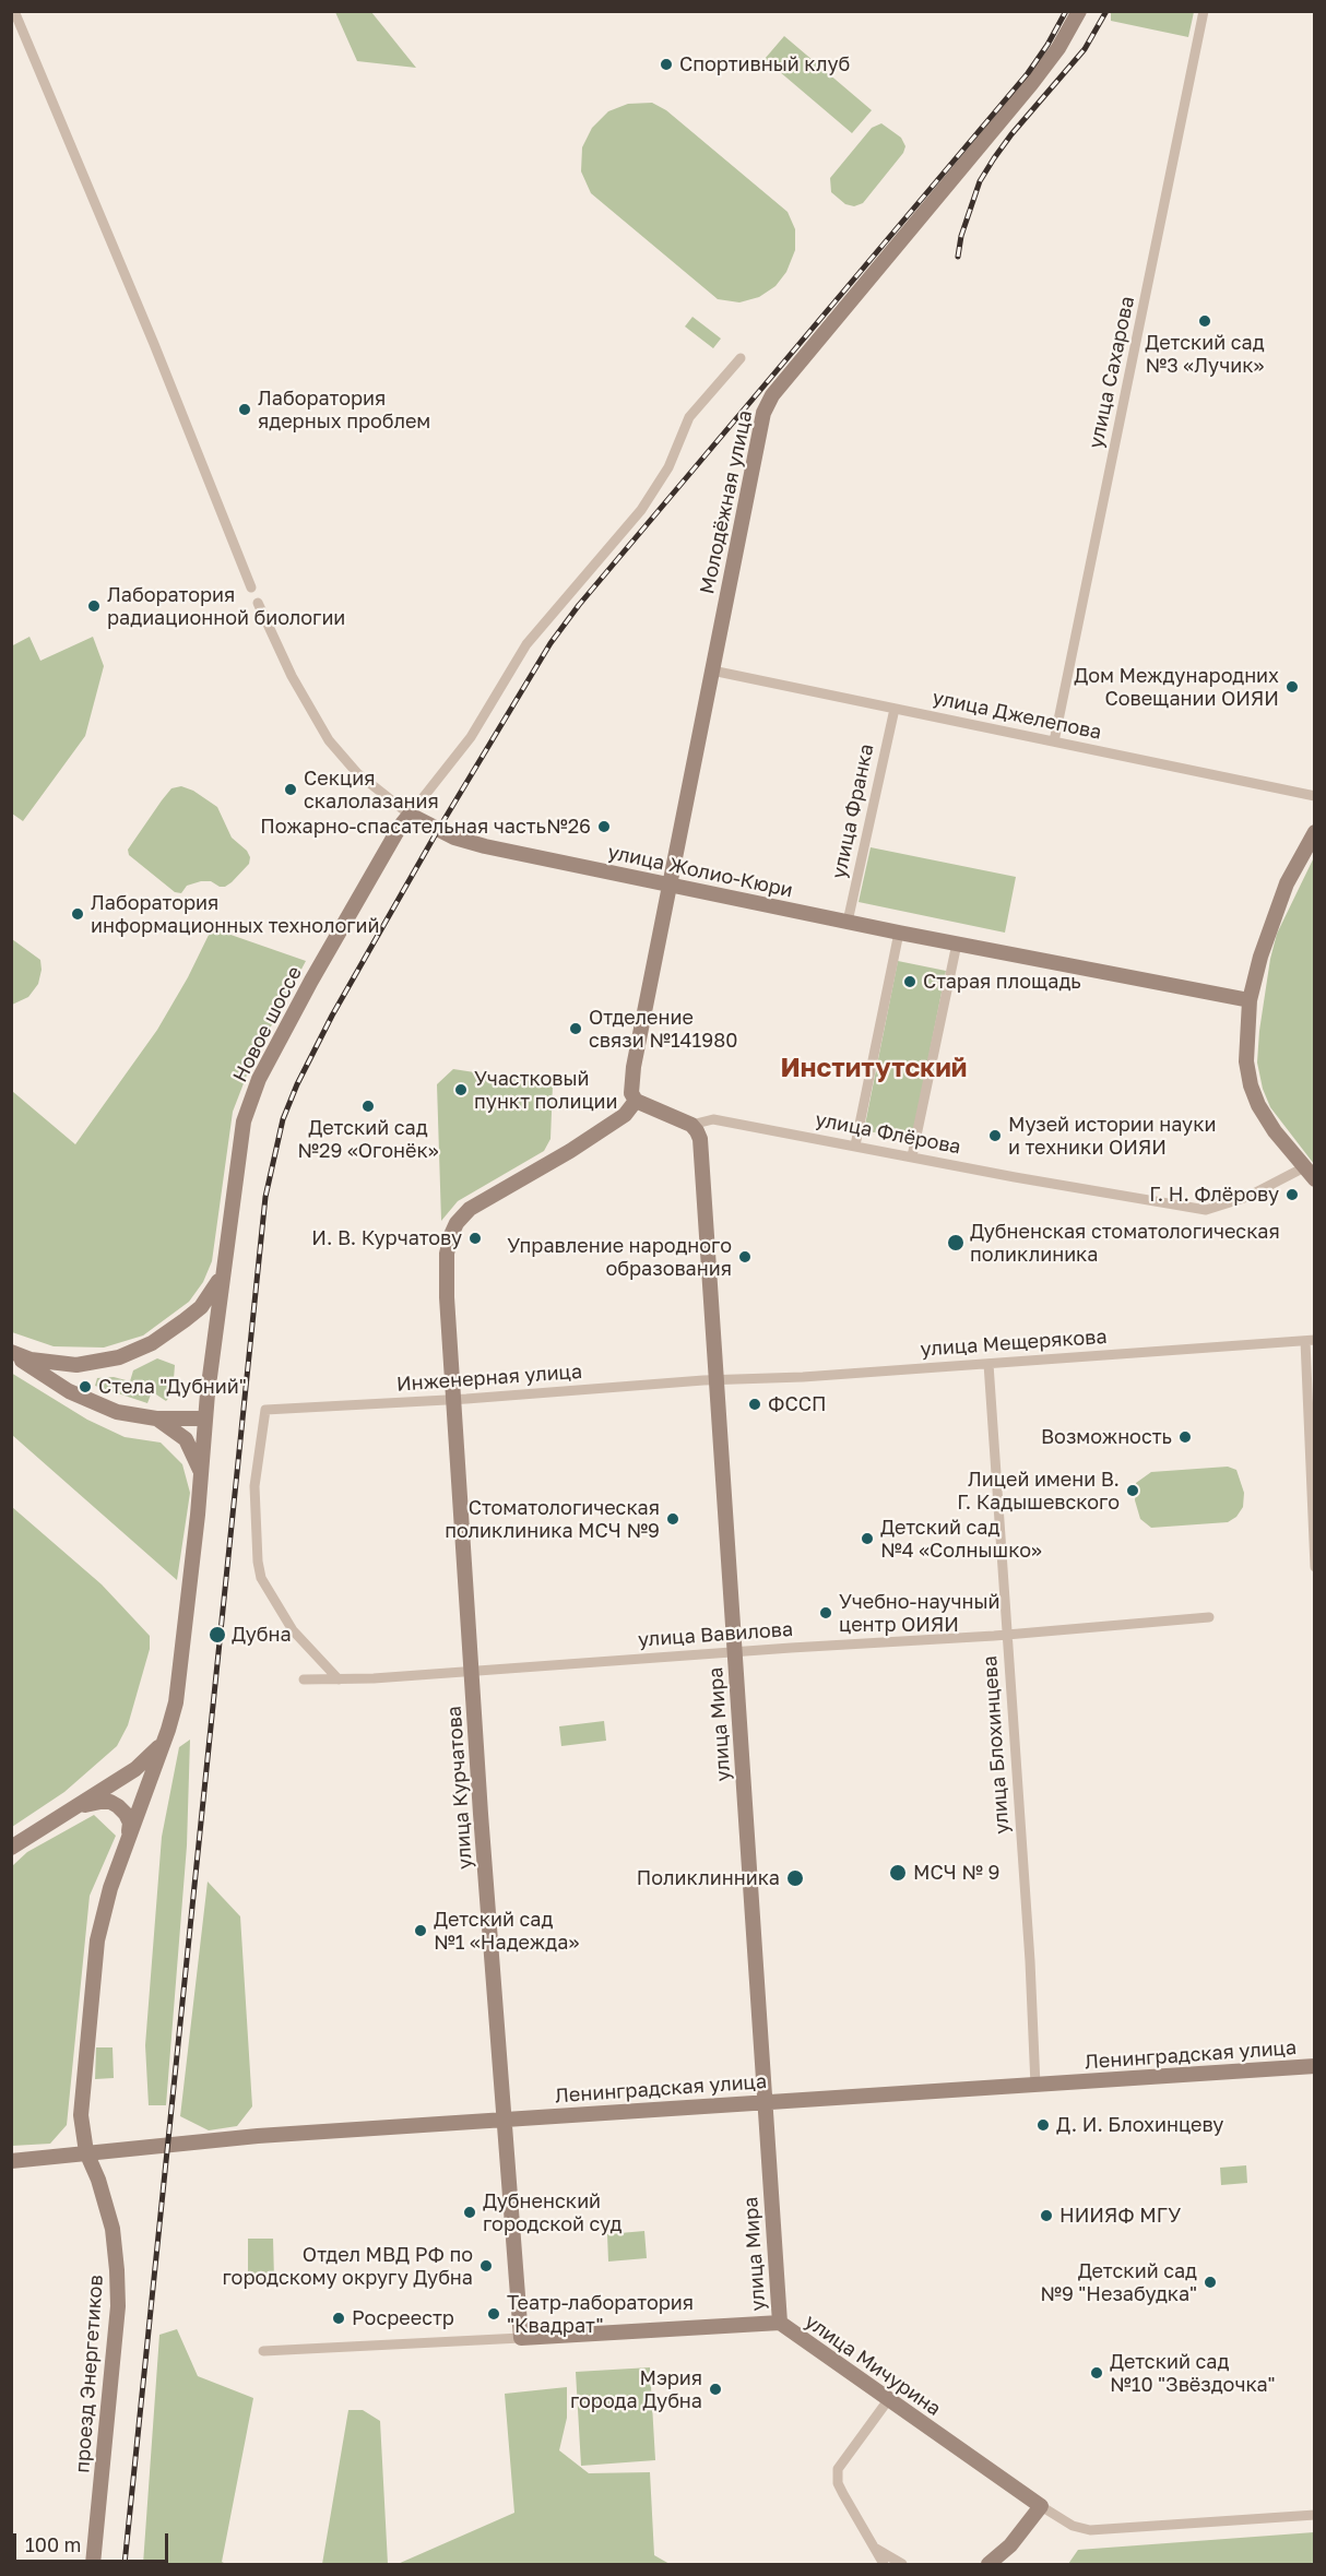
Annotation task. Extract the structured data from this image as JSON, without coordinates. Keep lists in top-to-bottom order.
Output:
{
  "streets": {
    "main road": [
      "Молодёжная улица",
      "улица Жолио-Кюри",
      "Новое шоссе",
      "улица Мира",
      "улица Курчатова",
      "Ленинградская улица",
      "улица Мичурина",
      "проезд Энергетиков"
    ],
    "street": [
      "улица Сахарова",
      "улица Джелепова",
      "улица Франка",
      "улица Флёрова",
      "улица Мещерякова",
      "Инженерная улица",
      "улица Вавилова",
      "улица Блохинцева"
    ]
  },
  "crossings": [
    ["улица Сахарова", "улица Джелепова"],
    ["Молодёжная улица", "улица Джелепова"],
    ["Молодёжная улица", "улица Жолио-Кюри"],
    ["Молодёжная улица", "улица Курчатова"],
    ["улица Джелепова", "улица Франка"],
    ["улица Франка", "улица Жолио-Кюри"],
    ["улица Жолио-Кюри", "Новое шоссе"],
    ["Новое шоссе", "проезд Энергетиков"],
    ["улица Флёрова", "улица Мира"],
    ["улица Мещерякова", "Инженерная улица"],
    ["улица Мещерякова", "улица Мира"],
    ["улица Мещерякова", "улица Блохинцева"],
    ["Инженерная улица", "улица Вавилова"],
    ["Инженерная улица", "улица Мира"],
    ["Инженерная улица", "улица Курчатова"],
    ["улица Вавилова", "улица Мира"],
    ["улица Вавилова", "улица Блохинцева"],
    ["улица Вавилова", "улица Курчатова"],
    ["улица Мира", "Ленинградская улица"],
    ["улица Мира", "улица Мичурина"],
    ["улица Блохинцева", "Ленинградская улица"],
    ["улица Курчатова", "Ленинградская улица"],
    ["улица Курчатова", "улица Мичурина"],
    ["Ленинградская улица", "проезд Энергетиков"]
  ],
  "districts": ["Институтский"],
  "places": [
    "Спортивный клуб",
    "Детский сад №3 «Лучик»",
    "Лаборатория ядерных проблем",
    "Лаборатория радиационной биологии",
    "Дом Международних Совещании ОИЯИ",
    "Секция скалолазания",
    "Пожарно-спасательная часть№26",
    "Лаборатория информационных технологий",
    "Старая площадь",
    "Отделение связи №141980",
    "Участковый пункт полиции",
    "Детский сад №29 «Огонёк»",
    "Музей истории науки и техники ОИЯИ",
    "Г. Н. Флёрову",
    "И. В. Курчатову",
    "Дубненская стоматологическая поликлиника",
    "Управление народного образования",
    "Стела \"Дубний\"",
    "ФССП",
    "Возможность",
    "Лицей имени В. Г. Кадышевского",
    "Стоматологическая поликлиника МСЧ №9",
    "Детский сад №4 «Солнышко»",
    "Учебно-научный центр ОИЯИ",
    "Дубна",
    "МСЧ № 9",
    "Поликлинника",
    "Детский сад №1 «Надежда»",
    "Д. И. Блохинцеву",
    "Дубненский городской суд",
    "НИИЯФ МГУ",
    "Отдел МВД РФ по городскому округу Дубна",
    "Детский сад №9 \"Незабудка\"",
    "Театр-лаборатория \"Квадрат\"",
    "Росреестр",
    "Детский сад №10 \"Звёздочка\"",
    "Мэрия города Дубна"
  ],
  "scale_bar": "100 m"
}
